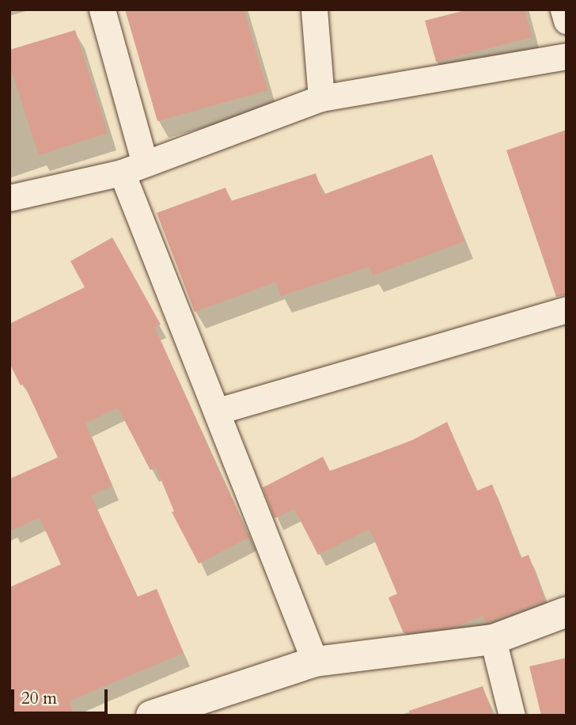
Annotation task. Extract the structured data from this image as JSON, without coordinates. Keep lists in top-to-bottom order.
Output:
{
  "scale_bar": "20 m"
}
